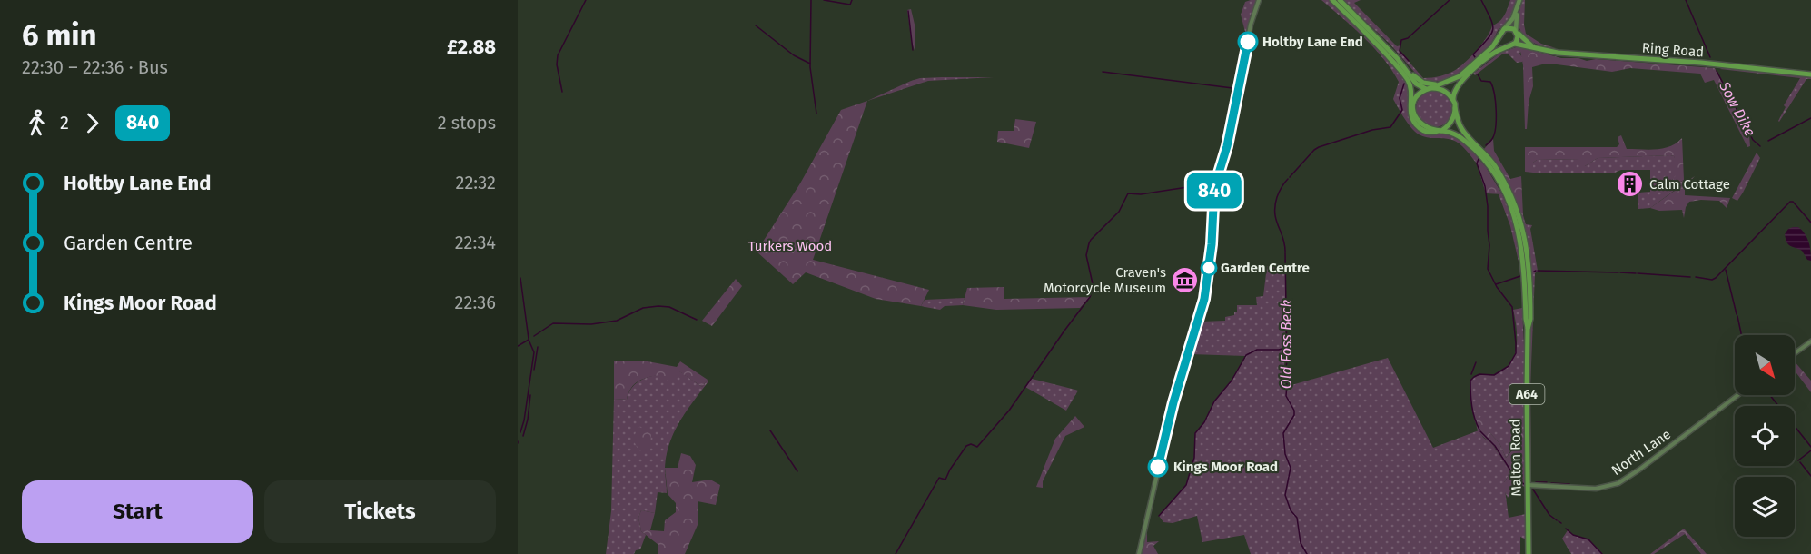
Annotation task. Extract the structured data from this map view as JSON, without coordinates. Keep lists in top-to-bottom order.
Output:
{
  "streets": {
    "highway": ["Ring Road", "A64", "Malton Road"],
    "street": ["North Lane"]
  },
  "crossings": [
    ["A64", "Malton Road"],
    ["North Lane", "Malton Road"]
  ],
  "water": ["Sow Dike", "Old Foss Beck"],
  "parks": ["Turkers Wood"],
  "places": {
    "other": ["Holtby Lane End", "Garden Centre", "Kings Moor Road"],
    "building": ["Calm Cottage"],
    "museum": ["Craven's Motorcycle Museum"]
  },
  "lines": ["bus line 840"],
  "north": "bottom right",
  "page": {
    "heading": ["6 min", "22:30 – 22:36 · Bus", "£2.88"],
    "on_map": "840",
    "legs": ["2", "840", "2 stops"],
    "list": [
      {
        "name": "Holtby Lane End",
        "value": "22:32"
      },
      {
        "name": "Garden Centre",
        "value": "22:34"
      },
      {
        "name": "Kings Moor Road",
        "value": "22:36"
      }
    ],
    "buttons": ["Start", "Tickets"]
  }
}
